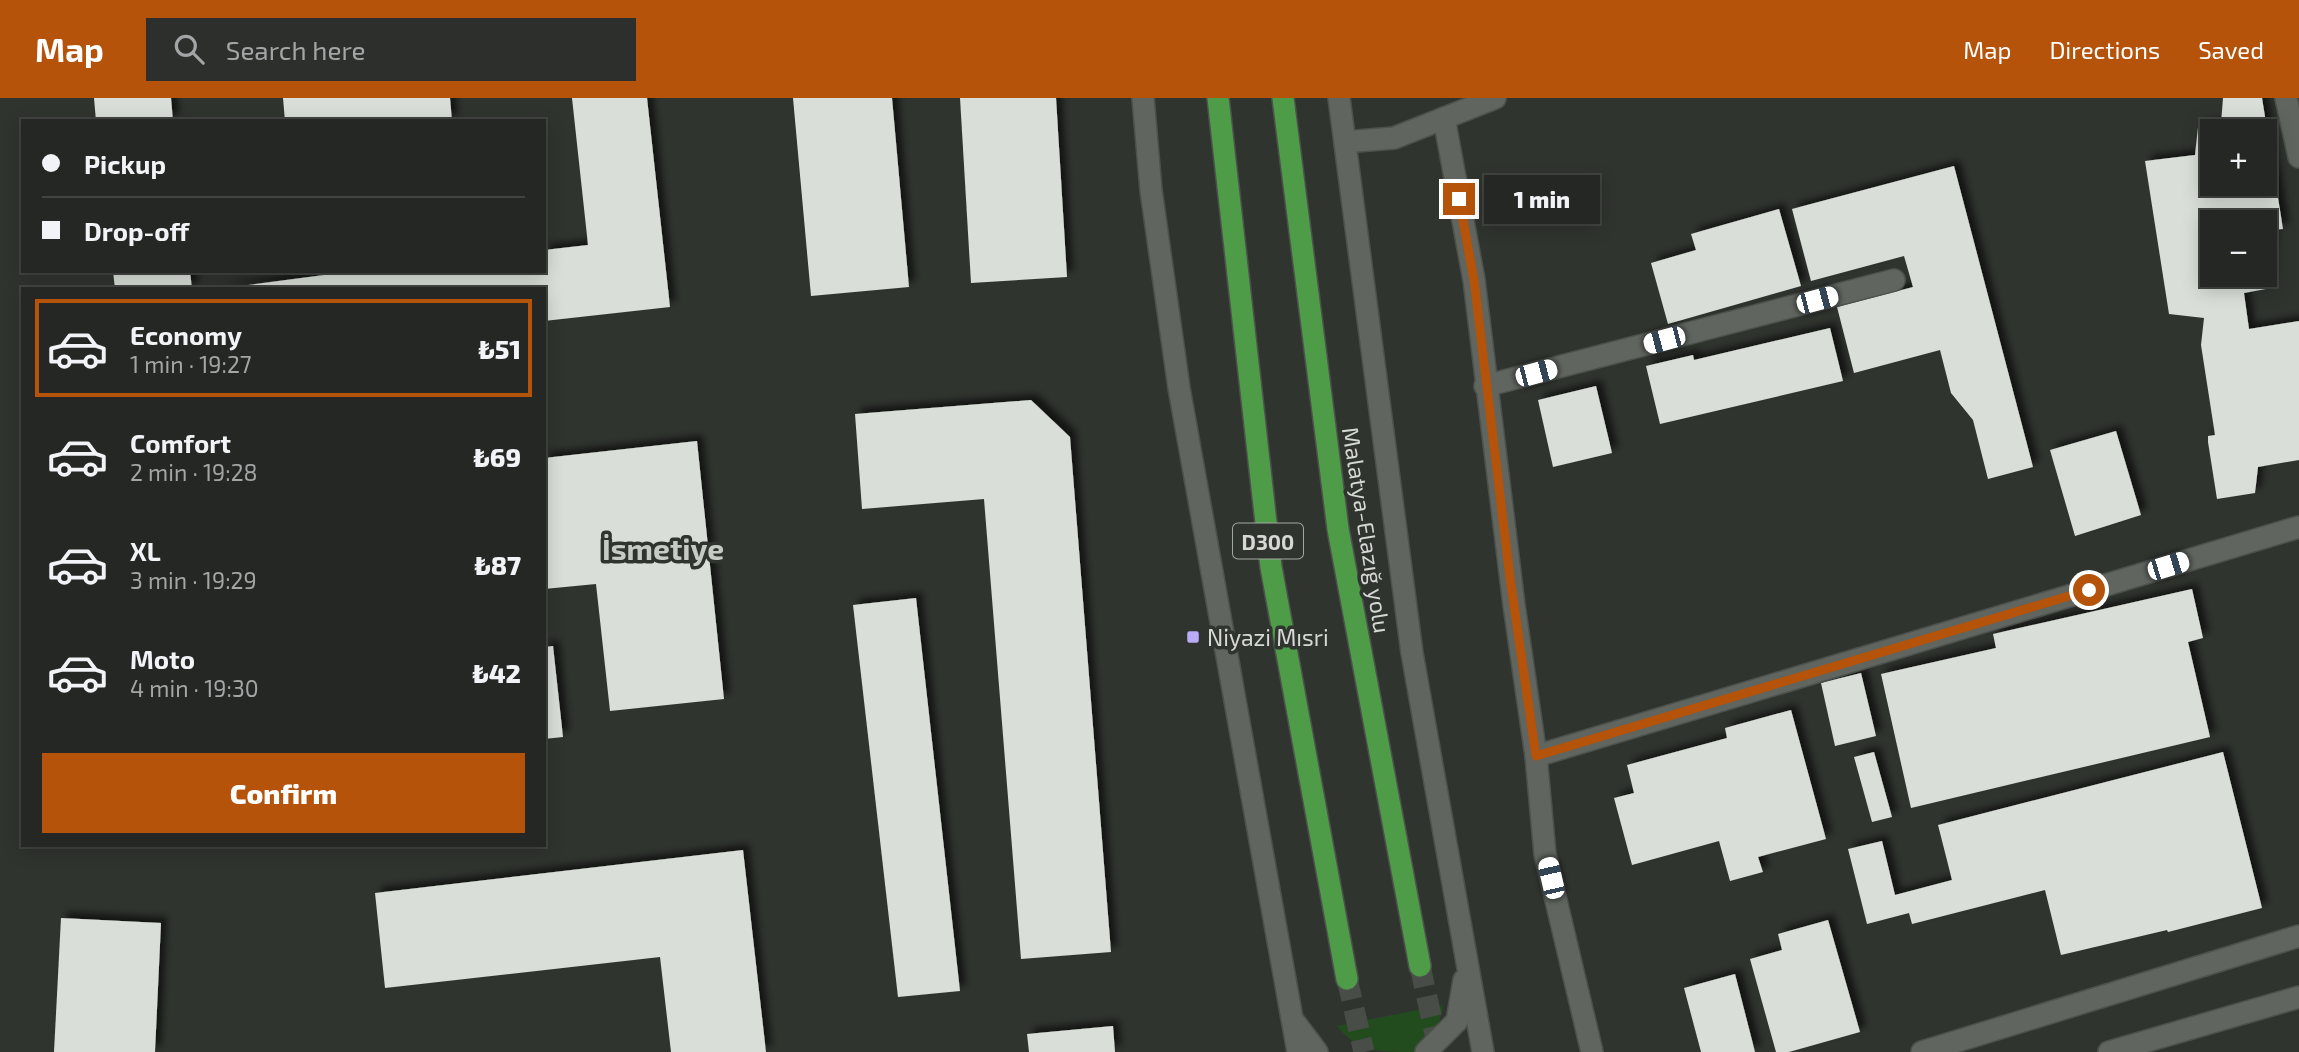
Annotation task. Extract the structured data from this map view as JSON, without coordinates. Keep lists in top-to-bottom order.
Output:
{
  "streets": {
    "highway": ["Malatya-Elazığ yolu", "D300"]
  },
  "districts": ["İsmetiye"],
  "places": {
    "transit": ["Niyazi Mısri"]
  },
  "page": {
    "header": "Map",
    "search": "Search here",
    "nav": ["Map", "Directions", "Saved"],
    "map_buttons": ["+", "−"],
    "banner": ["Pickup", "Drop-off"],
    "bubble": "1 min",
    "list": [
      {
        "name": "Economy",
        "note": "1 min · 19:27",
        "value": "₺51"
      },
      {
        "name": "Comfort",
        "note": "2 min · 19:28",
        "value": "₺69"
      },
      {
        "name": "XL",
        "note": "3 min · 19:29",
        "value": "₺87"
      },
      {
        "name": "Moto",
        "note": "4 min · 19:30",
        "value": "₺42"
      }
    ],
    "buttons": "Confirm"
  }
}
